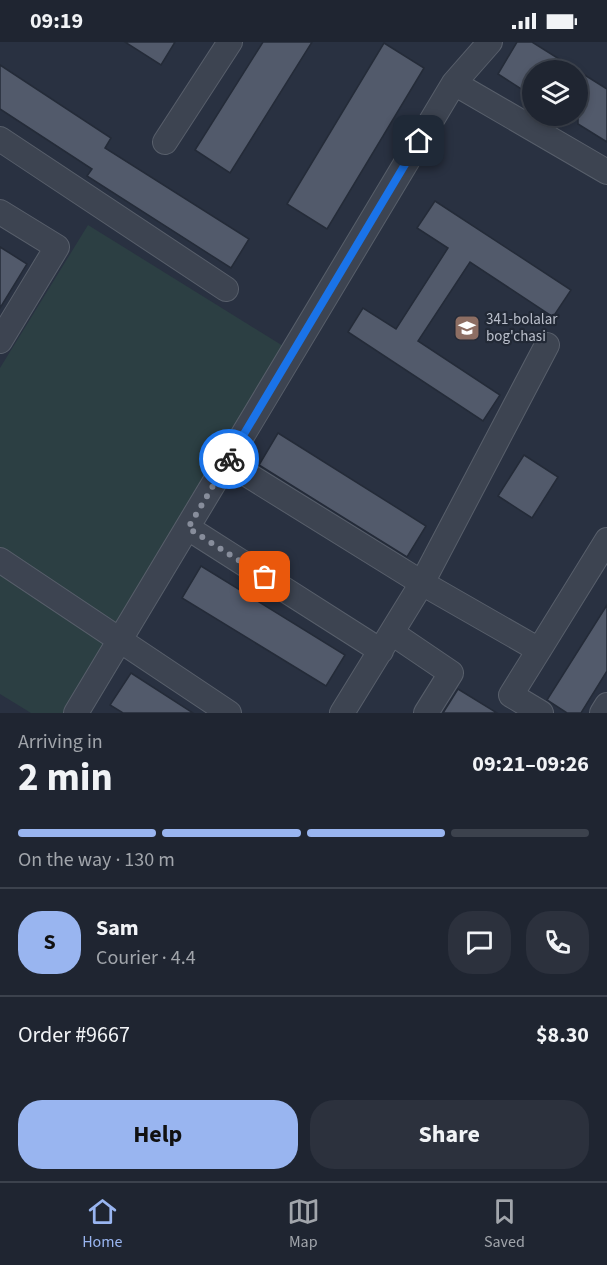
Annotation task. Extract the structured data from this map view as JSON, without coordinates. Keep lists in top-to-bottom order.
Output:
{
  "places": {
    "school or university": ["341-bolalar bog'chasi"]
  },
  "page": {
    "status": "09:19",
    "heading": ["2 min", "Arriving in", "09:21–09:26"],
    "panel": [
      "Sam",
      "Courier · 4.4",
      "Order #9667",
      "$8.30"
    ],
    "bar": "On the way · 130 m",
    "round": "S",
    "buttons": ["Help", "Share"],
    "tabs": ["Home", "Map", "Saved"]
  }
}
